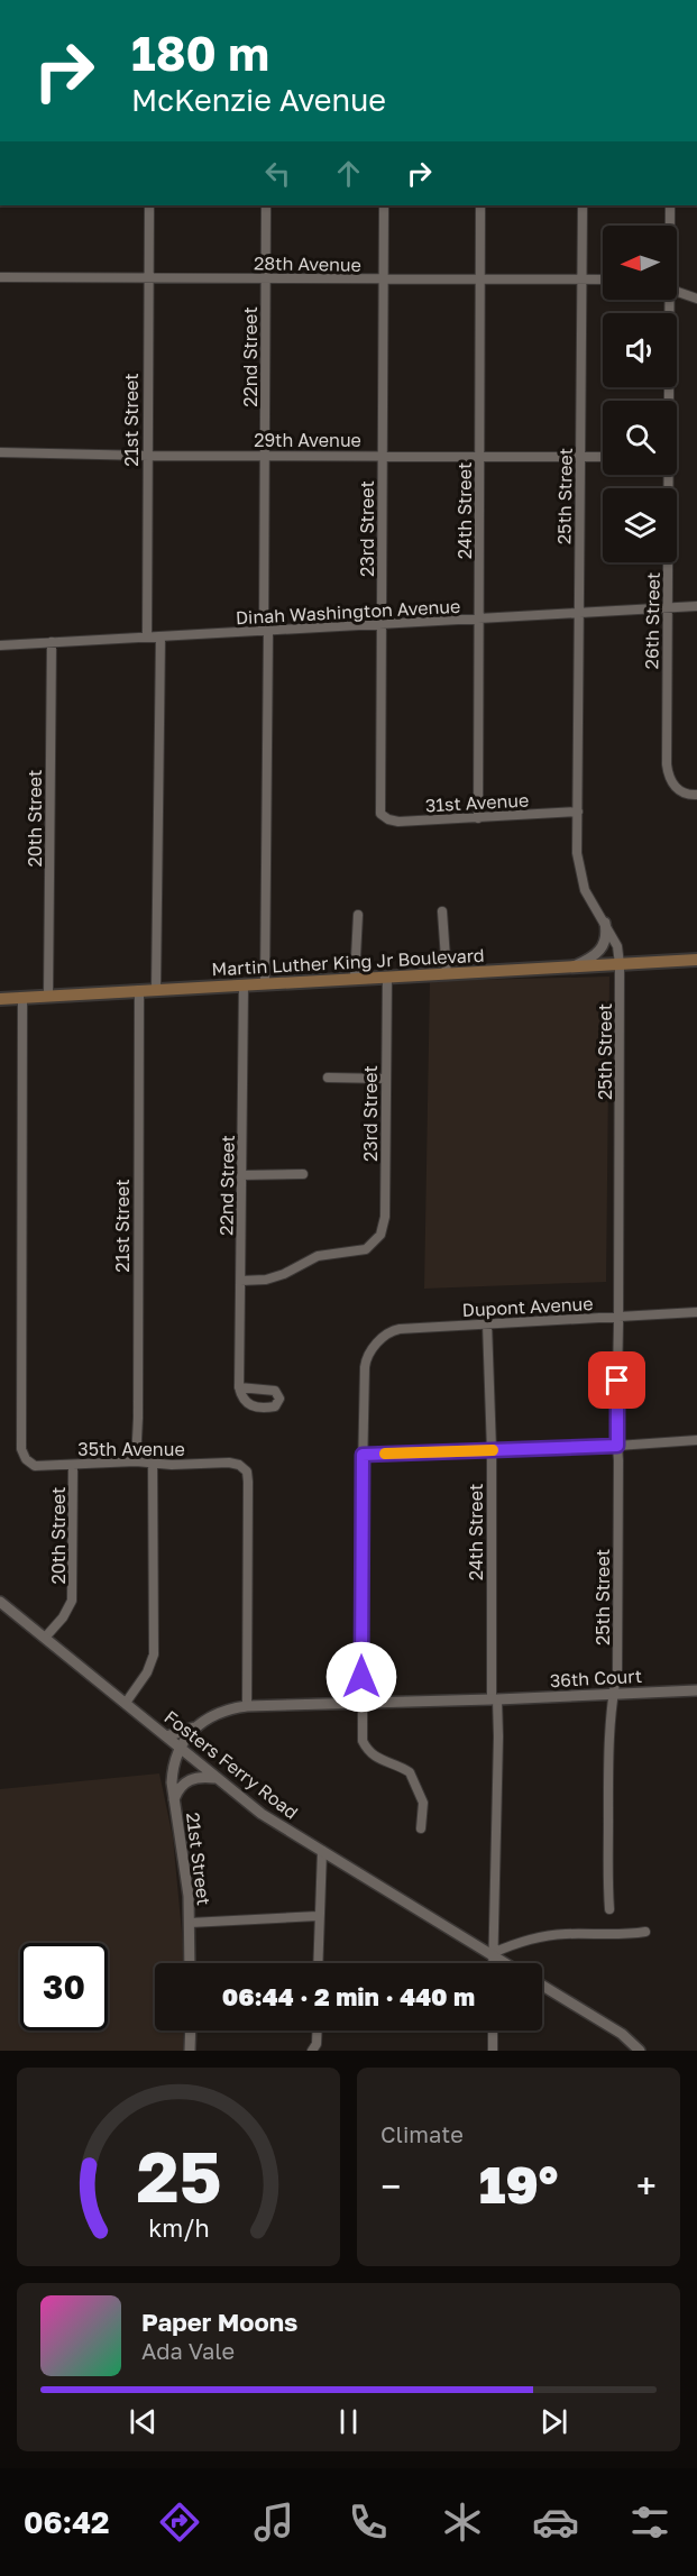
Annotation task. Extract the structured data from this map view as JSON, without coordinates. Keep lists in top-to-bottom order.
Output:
{
  "streets": {
    "main road": ["Martin Luther King Jr Boulevard"],
    "street": [
      "28th Avenue",
      "22nd Street",
      "21st Street",
      "29th Avenue",
      "25th Street",
      "24th Street",
      "23rd Street",
      "Dinah Washington Avenue",
      "26th Street",
      "31st Avenue",
      "20th Street",
      "Dupont Avenue",
      "35th Avenue",
      "36th Court",
      "Fosters Ferry Road"
    ]
  },
  "crossings": [
    ["28th Avenue", "22nd Street"],
    ["28th Avenue", "21st Street"],
    ["28th Avenue", "25th Street"],
    ["28th Avenue", "24th Street"],
    ["28th Avenue", "23rd Street"],
    ["22nd Street", "29th Avenue"],
    ["22nd Street", "23rd Street"],
    ["22nd Street", "Dinah Washington Avenue"],
    ["22nd Street", "Martin Luther King Jr Boulevard"],
    ["21st Street", "29th Avenue"],
    ["21st Street", "Dinah Washington Avenue"],
    ["21st Street", "Martin Luther King Jr Boulevard"],
    ["21st Street", "35th Avenue"],
    ["21st Street", "36th Court"],
    ["21st Street", "Fosters Ferry Road"],
    ["29th Avenue", "25th Street"],
    ["29th Avenue", "24th Street"],
    ["29th Avenue", "23rd Street"],
    ["25th Street", "Dinah Washington Avenue"],
    ["25th Street", "31st Avenue"],
    ["25th Street", "Martin Luther King Jr Boulevard"],
    ["25th Street", "Dupont Avenue"],
    ["25th Street", "36th Court"],
    ["24th Street", "Dinah Washington Avenue"],
    ["24th Street", "31st Avenue"],
    ["24th Street", "Dupont Avenue"],
    ["24th Street", "36th Court"],
    ["24th Street", "Fosters Ferry Road"],
    ["23rd Street", "Dinah Washington Avenue"],
    ["23rd Street", "31st Avenue"],
    ["23rd Street", "Martin Luther King Jr Boulevard"],
    ["Dinah Washington Avenue", "26th Street"],
    ["Dinah Washington Avenue", "20th Street"],
    ["20th Street", "Martin Luther King Jr Boulevard"],
    ["20th Street", "35th Avenue"],
    ["20th Street", "Fosters Ferry Road"],
    ["Martin Luther King Jr Boulevard", "35th Avenue"],
    ["35th Avenue", "36th Court"],
    ["36th Court", "Fosters Ferry Road"]
  ],
  "north": "left",
  "page": {
    "turn": ["180 m", "McKenzie Avenue"],
    "limit": "30",
    "trip": "06:44 · 2 min · 440 m",
    "tile": "Climate",
    "heat": ["−", "19°", "+"],
    "song": ["Paper Moons", "Ada Vale"],
    "tabs": "06:42",
    "gauge": ["25", "km/h"]
  }
}
